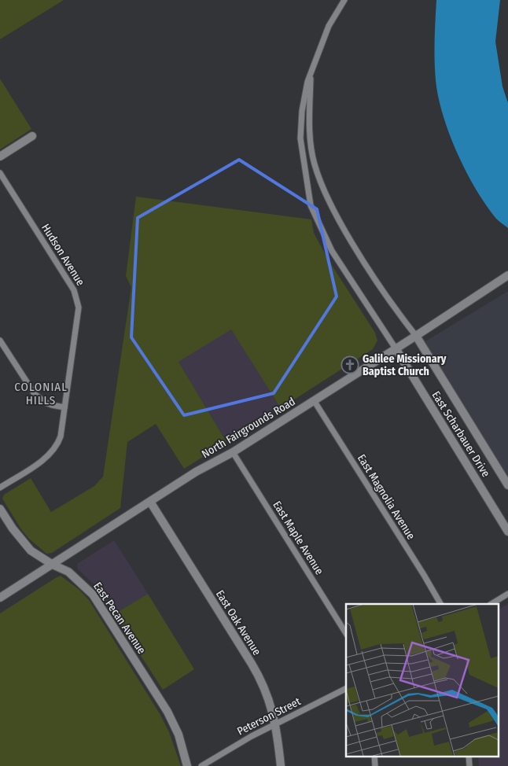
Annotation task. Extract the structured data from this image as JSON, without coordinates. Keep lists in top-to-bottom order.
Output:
{
  "streets": {
    "main road": [
      "North Fairgrounds Road",
      "East Scharbauer Drive",
      "East Pecan Avenue",
      "East Oak Avenue"
    ],
    "street": [
      "Hudson Avenue",
      "East Magnolia Avenue",
      "East Maple Avenue",
      "Peterson Street"
    ]
  },
  "crossings": [
    ["North Fairgrounds Road", "East Scharbauer Drive"],
    ["North Fairgrounds Road", "East Magnolia Avenue"],
    ["North Fairgrounds Road", "East Maple Avenue"],
    ["North Fairgrounds Road", "East Pecan Avenue"],
    ["North Fairgrounds Road", "East Oak Avenue"],
    ["East Oak Avenue", "Peterson Street"]
  ],
  "districts": ["COLONIAL HILLS"],
  "places": {
    "church": ["Galilee Missionary Baptist Church"]
  }
}
